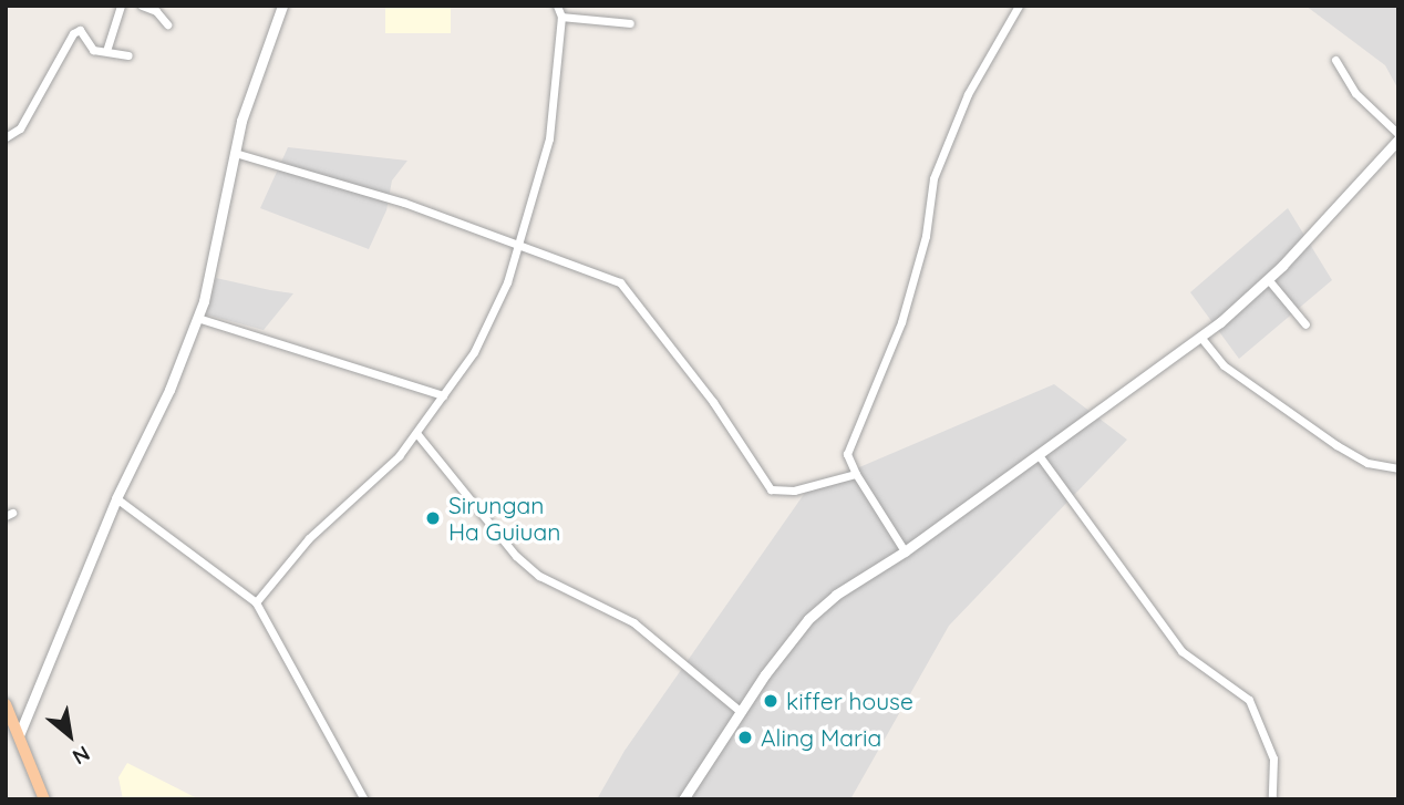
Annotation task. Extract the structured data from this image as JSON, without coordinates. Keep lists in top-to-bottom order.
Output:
{
  "places": ["Sirungan Ha Guiuan", "kiffer house", "Aling Maria"],
  "north": "bottom right"
}
